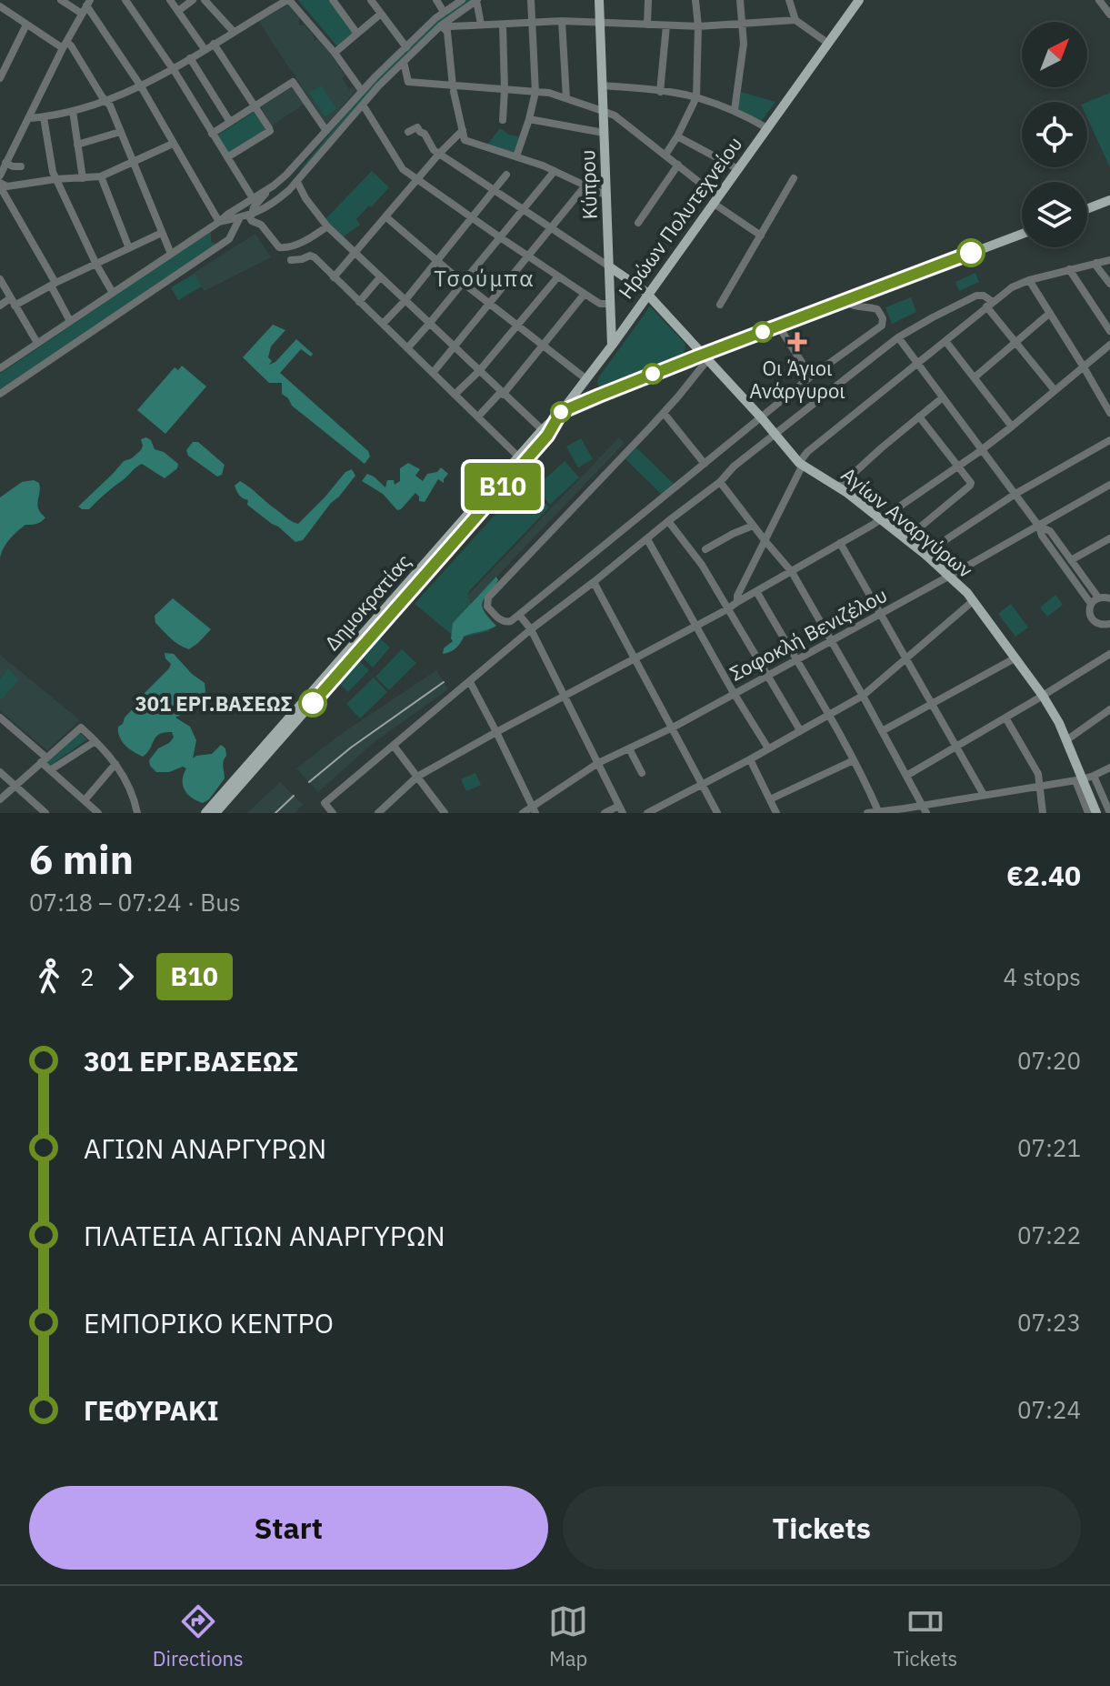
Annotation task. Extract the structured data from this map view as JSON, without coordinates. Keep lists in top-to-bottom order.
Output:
{
  "streets": {
    "main road": [
      "Κύπρου",
      "Ηρώων Πολυτεχνείου",
      "Αγίων Αναργύρων",
      "Δημοκρατίας"
    ],
    "street": ["Σοφοκλή Βενιζέλου"]
  },
  "crossings": [
    ["Κύπρου", "Ηρώων Πολυτεχνείου"],
    ["Κύπρου", "Αγίων Αναργύρων"],
    ["Ηρώων Πολυτεχνείου", "Αγίων Αναργύρων"],
    ["Ηρώων Πολυτεχνείου", "Δημοκρατίας"],
    ["Αγίων Αναργύρων", "Δημοκρατίας"],
    ["Αγίων Αναργύρων", "Σοφοκλή Βενιζέλου"]
  ],
  "districts": ["Τσούμπα"],
  "places": {
    "health": ["Οι Άγιοι Ανάργυροι"],
    "other": ["301 ΕΡΓ.ΒΑΣΕΩΣ"]
  },
  "lines": ["bus line Β10"],
  "north": "top right",
  "page": {
    "on_map": "Β10",
    "heading": ["6 min", "07:18 – 07:24 · Bus", "€2.40"],
    "legs": ["2", "Β10", "4 stops"],
    "list": [
      {
        "name": "301 ΕΡΓ.ΒΑΣΕΩΣ",
        "value": "07:20"
      },
      {
        "name": "ΑΓΙΩΝ ΑΝΑΡΓΥΡΩΝ",
        "value": "07:21"
      },
      {
        "name": "ΠΛΑΤΕΙΑ ΑΓΙΩΝ ΑΝΑΡΓΥΡΩΝ",
        "value": "07:22"
      },
      {
        "name": "ΕΜΠΟΡΙΚΟ ΚΕΝΤΡΟ",
        "value": "07:23"
      },
      {
        "name": "ΓΕΦΥΡΑΚΙ",
        "value": "07:24"
      }
    ],
    "buttons": ["Start", "Tickets"],
    "tabs": ["Directions", "Map", "Tickets"]
  }
}
